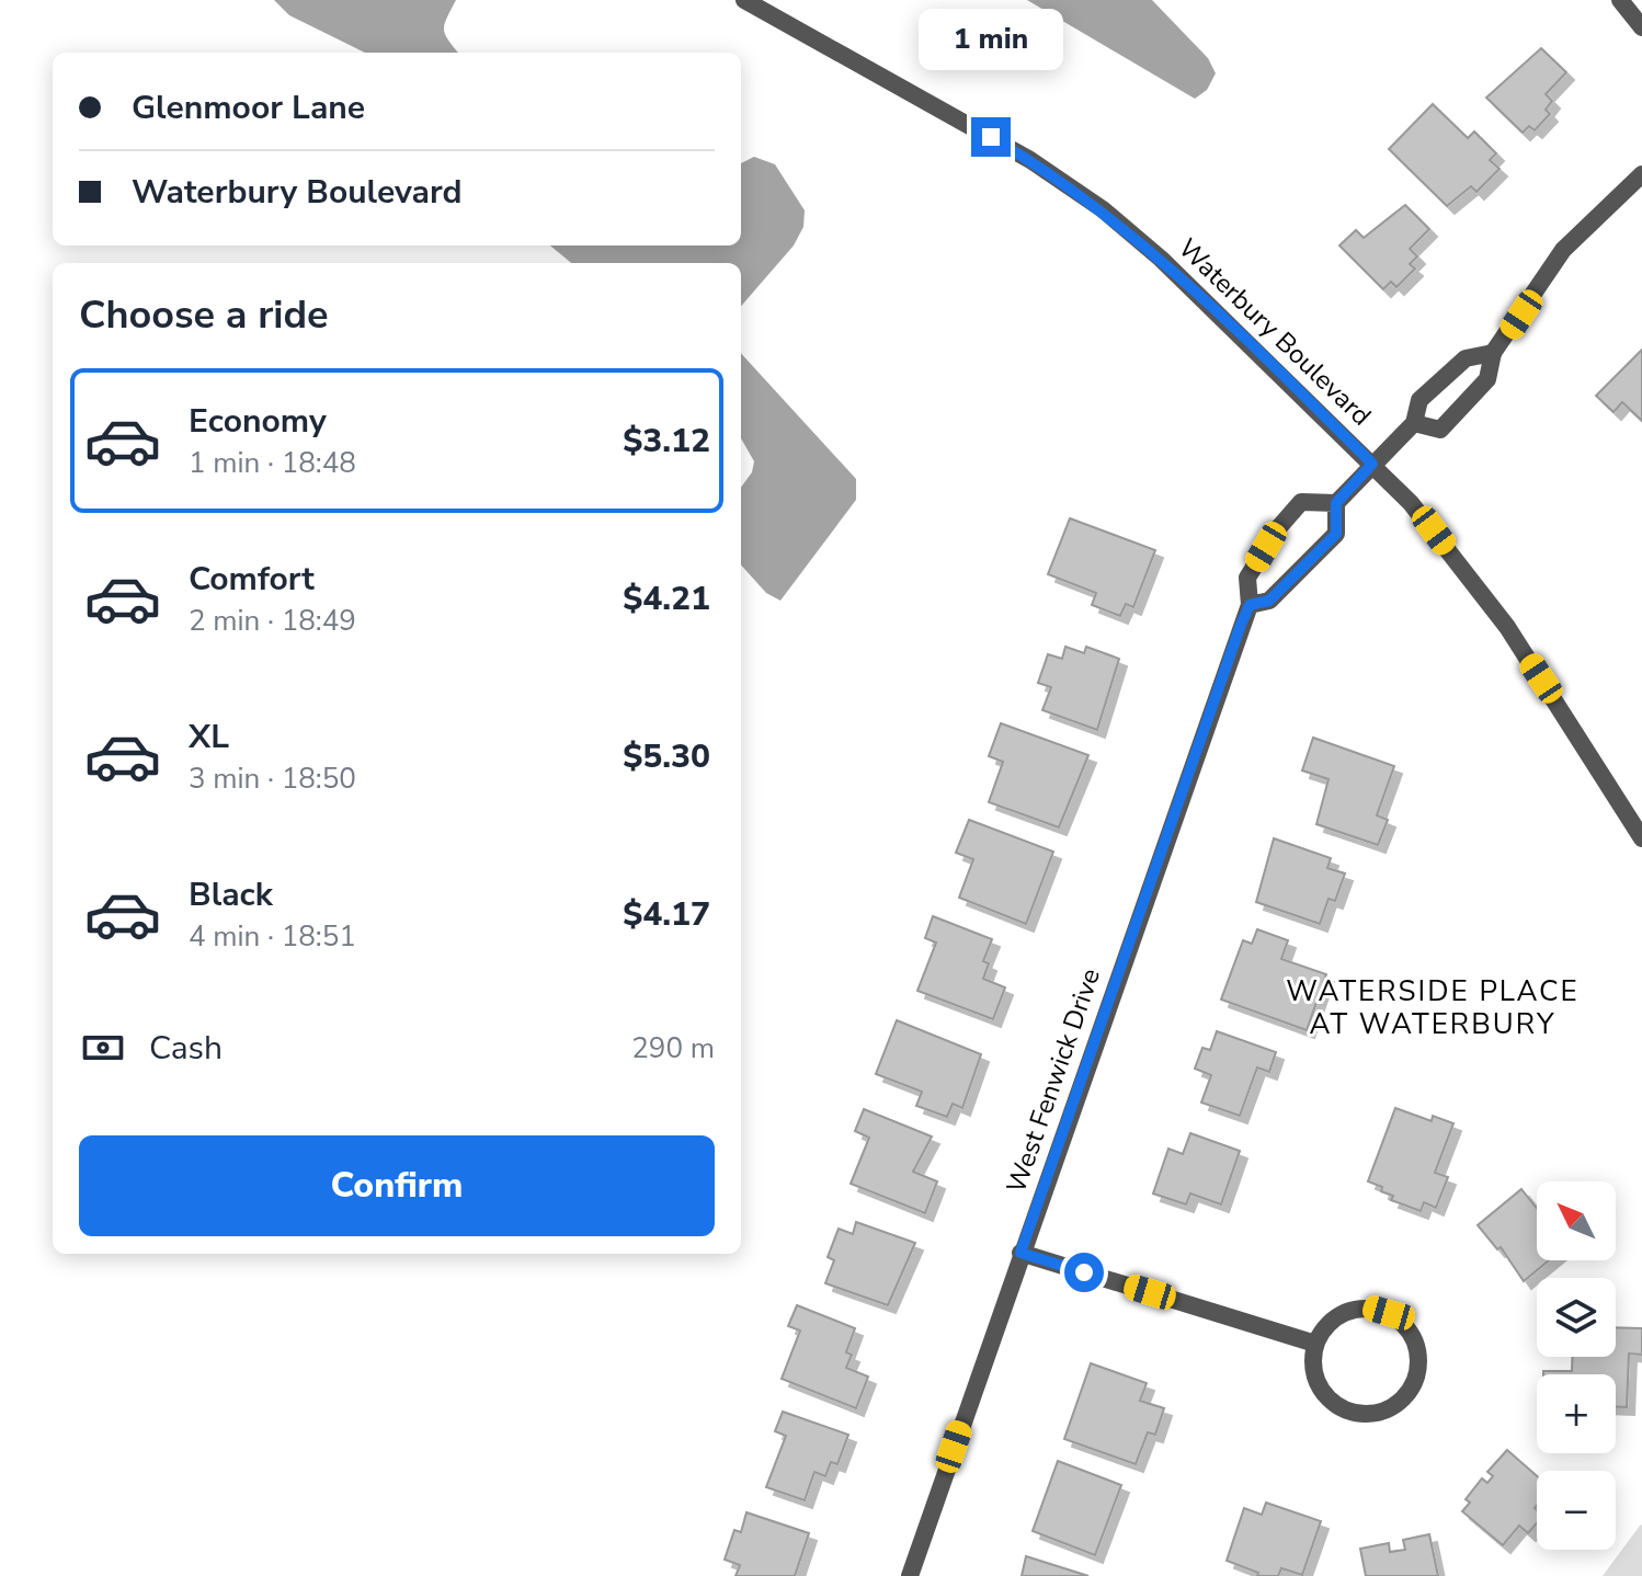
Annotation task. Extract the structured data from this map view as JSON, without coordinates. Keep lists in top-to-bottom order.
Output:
{
  "streets": {
    "street": ["Waterbury Boulevard", "West Fenwick Drive"]
  },
  "districts": ["WATERSIDE PLACE AT WATERBURY"],
  "north": "top left",
  "page": {
    "bubble": "1 min",
    "banner": ["Glenmoor Lane", "Waterbury Boulevard"],
    "heading": "Choose a ride",
    "list": [
      {
        "name": "Economy",
        "note": "1 min · 18:48",
        "value": "$3.12"
      },
      {
        "name": "Comfort",
        "note": "2 min · 18:49",
        "value": "$4.21"
      },
      {
        "name": "XL",
        "note": "3 min · 18:50",
        "value": "$5.30"
      },
      {
        "name": "Black",
        "note": "4 min · 18:51",
        "value": "$4.17"
      }
    ],
    "pay": ["Cash", "290 m"],
    "buttons": "Confirm",
    "map_buttons": ["+", "−"]
  }
}
